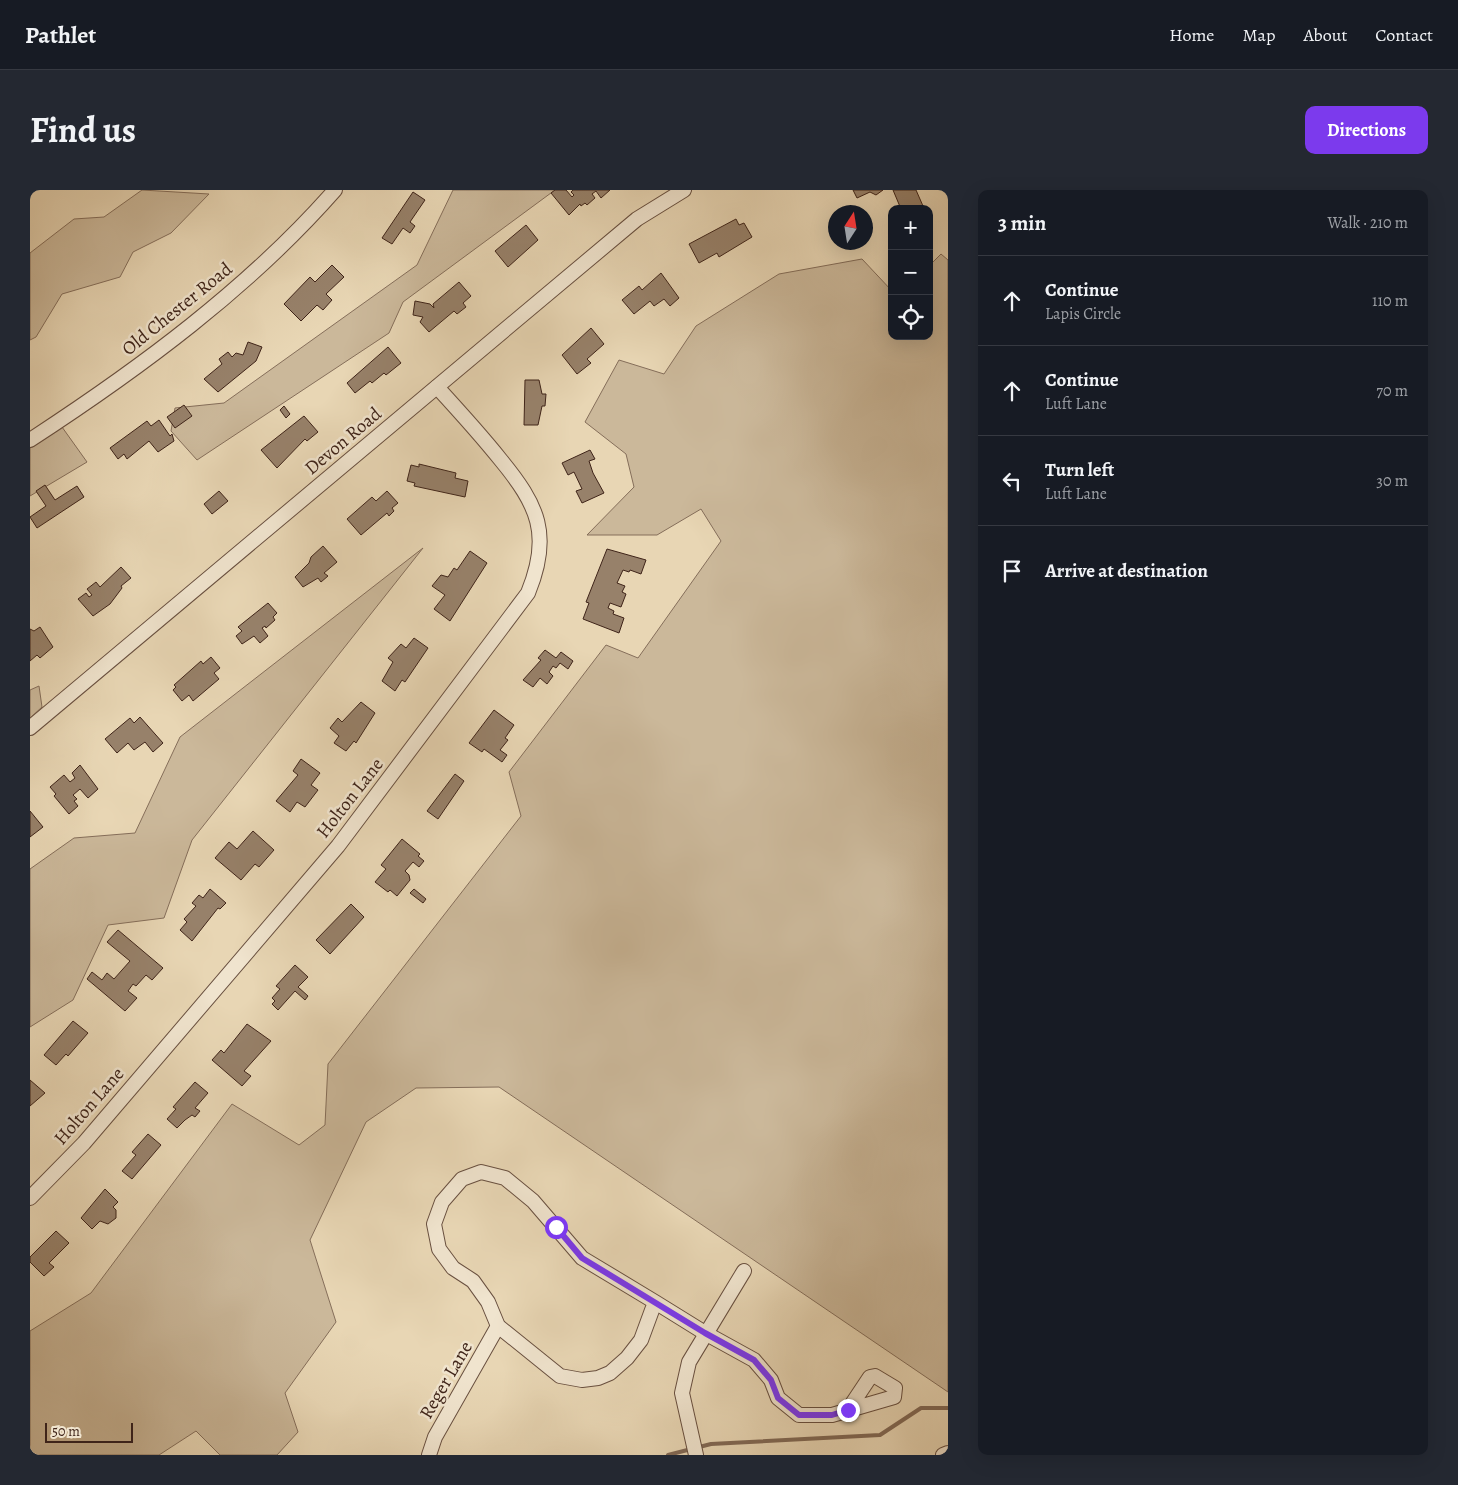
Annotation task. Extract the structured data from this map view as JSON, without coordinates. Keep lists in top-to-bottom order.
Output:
{
  "streets": {
    "street": [
      "Old Chester Road",
      "Devon Road",
      "Holton Lane",
      "Reger Lane"
    ]
  },
  "crossings": [
    ["Devon Road", "Holton Lane"]
  ],
  "scale_bar": "50 m",
  "north": "top",
  "page": {
    "header": "Pathlet",
    "nav": [
      "Home",
      "Map",
      "About",
      "Contact"
    ],
    "title": "Find us",
    "buttons": "Directions",
    "heading": ["3 min", "Walk · 210 m"],
    "map_buttons": ["+", "−"],
    "list": [
      ["Continue", "Lapis Circle", "110 m"],
      ["Continue", "Luft Lane", "70 m"],
      ["Turn left", "Luft Lane", "30 m"],
      "Arrive at destination"
    ],
    "scale": "50 m"
  }
}
